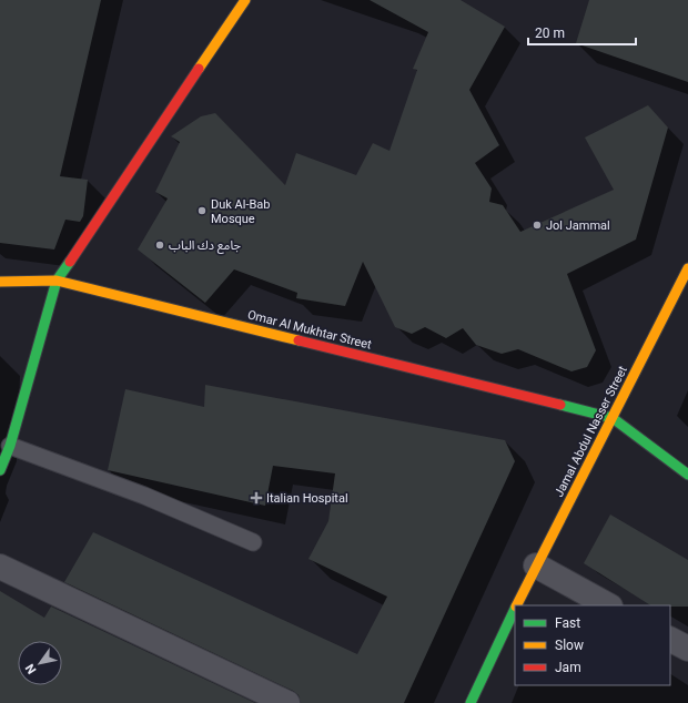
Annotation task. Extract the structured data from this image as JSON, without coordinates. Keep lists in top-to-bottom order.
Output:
{
  "streets": {
    "street": ["Omar Al Mukhtar Street", "Jamal Abdul Nasser Street"]
  },
  "crossings": [
    ["Omar Al Mukhtar Street", "Jamal Abdul Nasser Street"]
  ],
  "places": {
    "other": ["Duk Al-Bab Mosque", "Jol Jammal", "جامع دك الباب"],
    "health": ["Italian Hospital"]
  },
  "legend": ["Fast", "Slow", "Jam"],
  "scale_bar": "20 m",
  "north": "bottom left"
}
